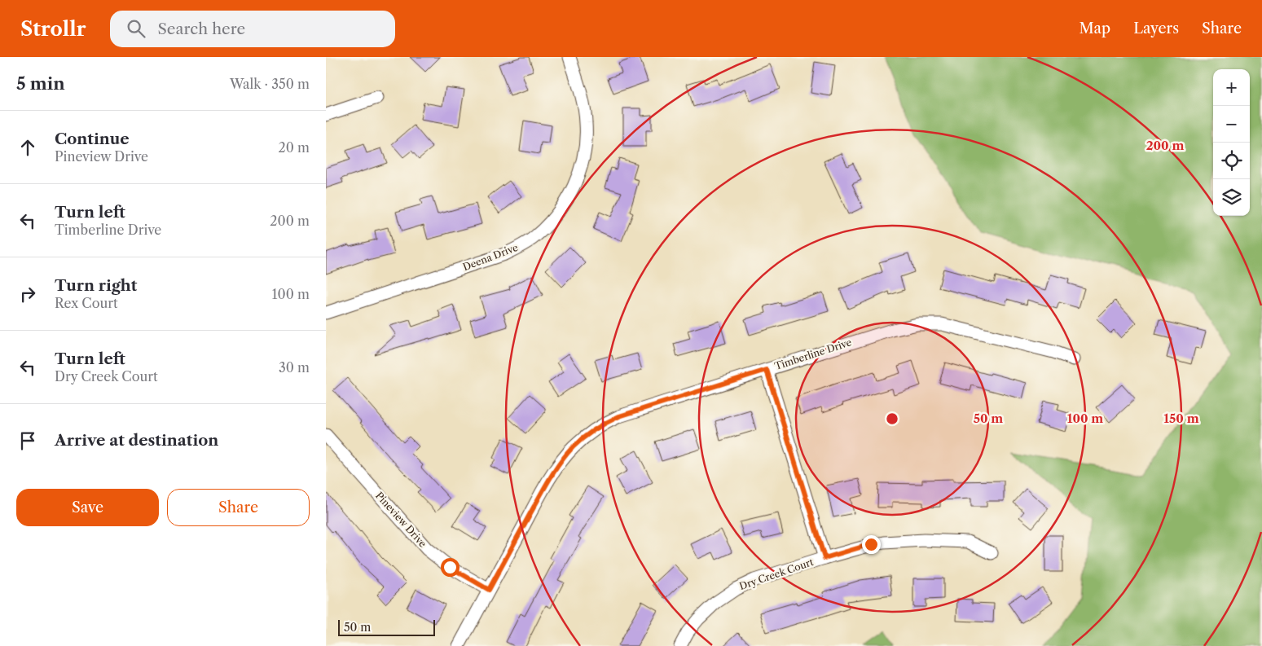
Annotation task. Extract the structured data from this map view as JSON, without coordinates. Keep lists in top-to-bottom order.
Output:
{
  "streets": {
    "street": [
      "Deena Drive",
      "Timberline Drive",
      "Pineview Drive",
      "Dry Creek Court"
    ]
  },
  "crossings": [
    ["Timberline Drive", "Pineview Drive"]
  ],
  "scale_bar": "50 m",
  "page": {
    "header": "Strollr",
    "search": "Search here",
    "nav": ["Map", "Layers", "Share"],
    "heading": ["5 min", "Walk · 350 m"],
    "map_buttons": ["+", "−"],
    "list": [
      ["Continue", "Pineview Drive", "20 m"],
      ["Turn left", "Timberline Drive", "200 m"],
      ["Turn right", "Rex Court", "100 m"],
      ["Turn left", "Dry Creek Court", "30 m"],
      "Arrive at destination"
    ],
    "buttons": ["Save", "Share"],
    "scale": "50 m"
  },
  "rings": [
    "200 m",
    "50 m",
    "100 m",
    "150 m"
  ]
}
